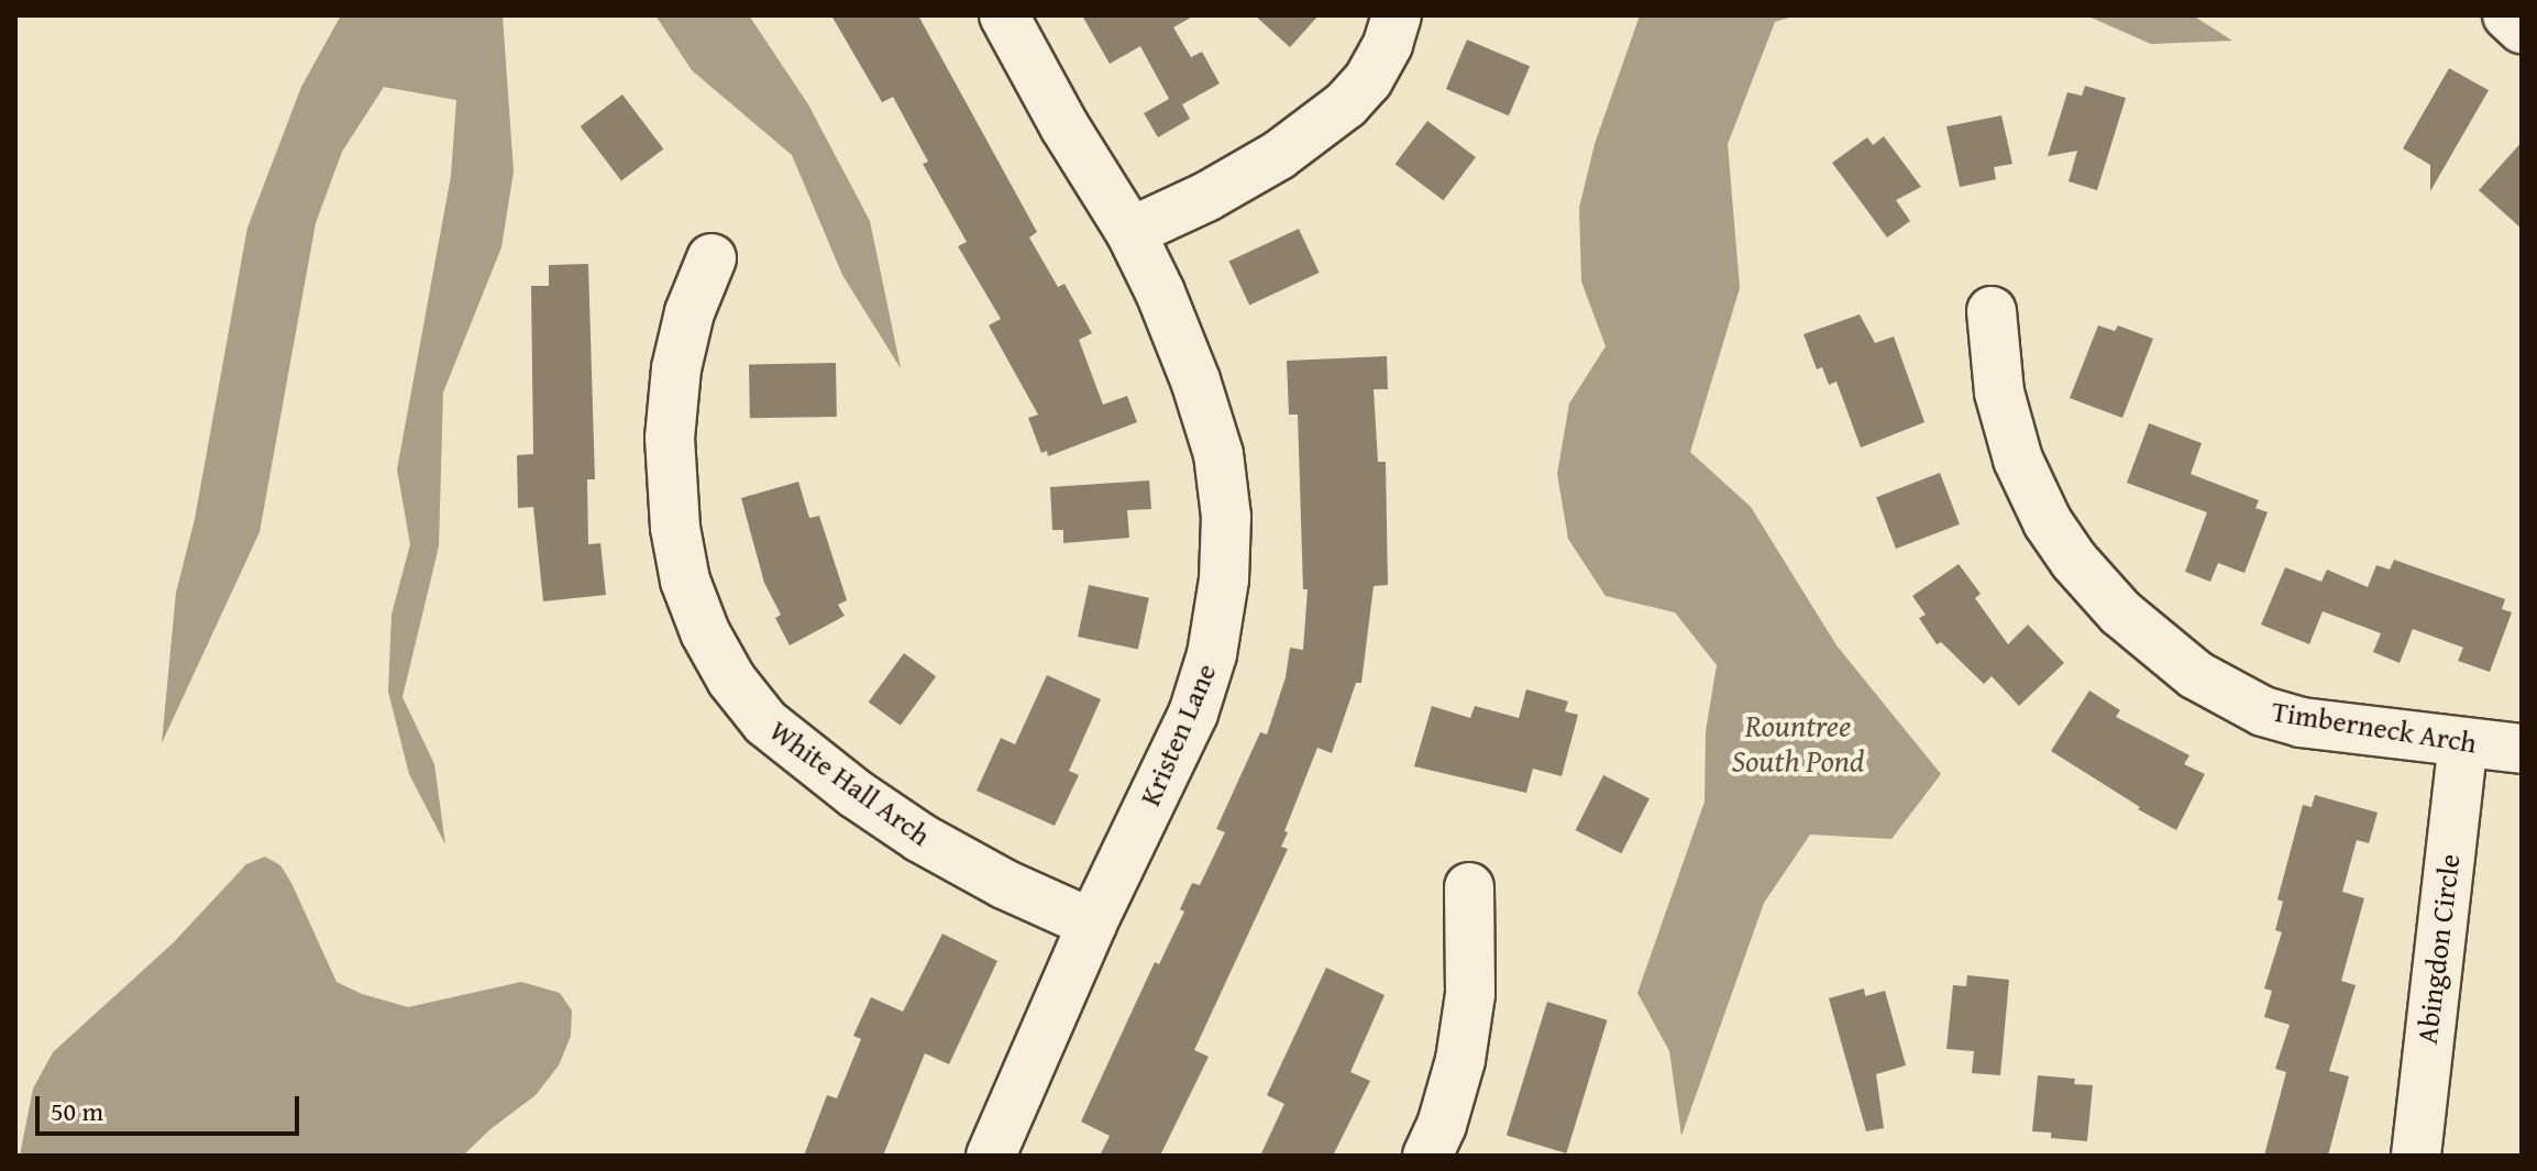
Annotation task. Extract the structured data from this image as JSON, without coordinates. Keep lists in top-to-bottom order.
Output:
{
  "streets": {
    "street": [
      "Timberneck Arch",
      "Kristen Lane",
      "White Hall Arch",
      "Abingdon Circle"
    ]
  },
  "crossings": [
    ["Timberneck Arch", "Abingdon Circle"],
    ["Kristen Lane", "White Hall Arch"]
  ],
  "water": ["Rountree South Pond"],
  "scale_bar": "50 m"
}
